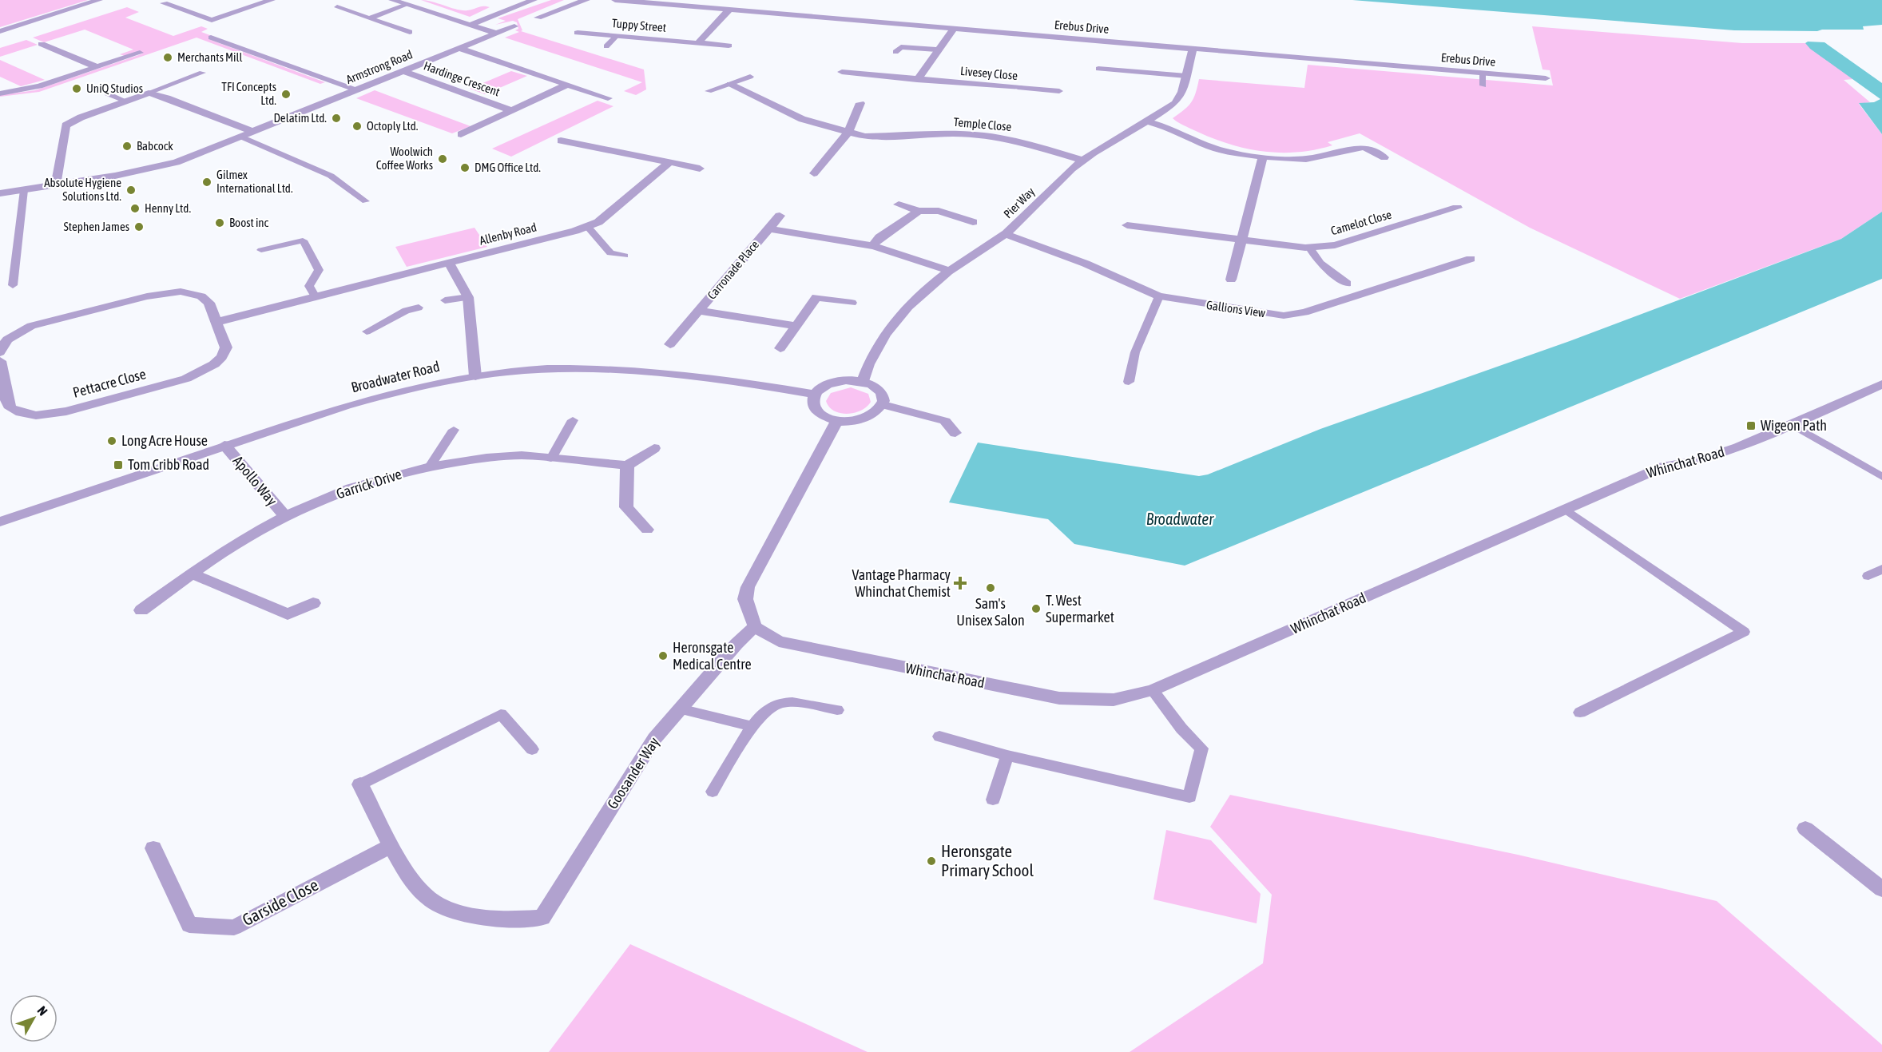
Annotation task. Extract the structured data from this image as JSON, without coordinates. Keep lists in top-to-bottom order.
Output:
{
  "streets": {
    "street": [
      "Tuppy Street",
      "Erebus Drive",
      "Armstrong Road",
      "Livesey Close",
      "Hardinge Crescent",
      "Temple Close",
      "Pier Way",
      "Camelot Close",
      "Allenby Road",
      "Carronade Place",
      "Gallions View",
      "Broadwater Road",
      "Pettacre Close",
      "Whinchat Road",
      "Apollo Way",
      "Garrick Drive",
      "Goosander Way",
      "Garside Close"
    ]
  },
  "crossings": [
    ["Erebus Drive", "Pier Way"],
    ["Armstrong Road", "Hardinge Crescent"],
    ["Temple Close", "Pier Way"],
    ["Pier Way", "Carronade Place"],
    ["Pier Way", "Gallions View"],
    ["Pier Way", "Broadwater Road"],
    ["Broadwater Road", "Apollo Way"],
    ["Whinchat Road", "Goosander Way"],
    ["Apollo Way", "Garrick Drive"],
    ["Goosander Way", "Garside Close"]
  ],
  "water": ["Broadwater"],
  "places": {
    "other": [
      "Merchants Mill",
      "UniQ Studios",
      "TFI Concepts Ltd.",
      "Delatim Ltd.",
      "Octoply Ltd.",
      "Babcock",
      "Woolwich Coffee Works",
      "DMG Office Ltd.",
      "Gilmex International Ltd.",
      "Absolute Hygiene Solutions Ltd.",
      "Henny Ltd.",
      "Boost inc",
      "Stephen James",
      "Long Acre House",
      "Sam's Unisex Salon",
      "T. West Supermarket",
      "Heronsgate Medical Centre",
      "Heronsgate Primary School"
    ],
    "transit": ["Wigeon Path", "Tom Cribb Road"],
    "health": ["Vantage Pharmacy Whinchat Chemist"]
  },
  "north": "top right"
}
